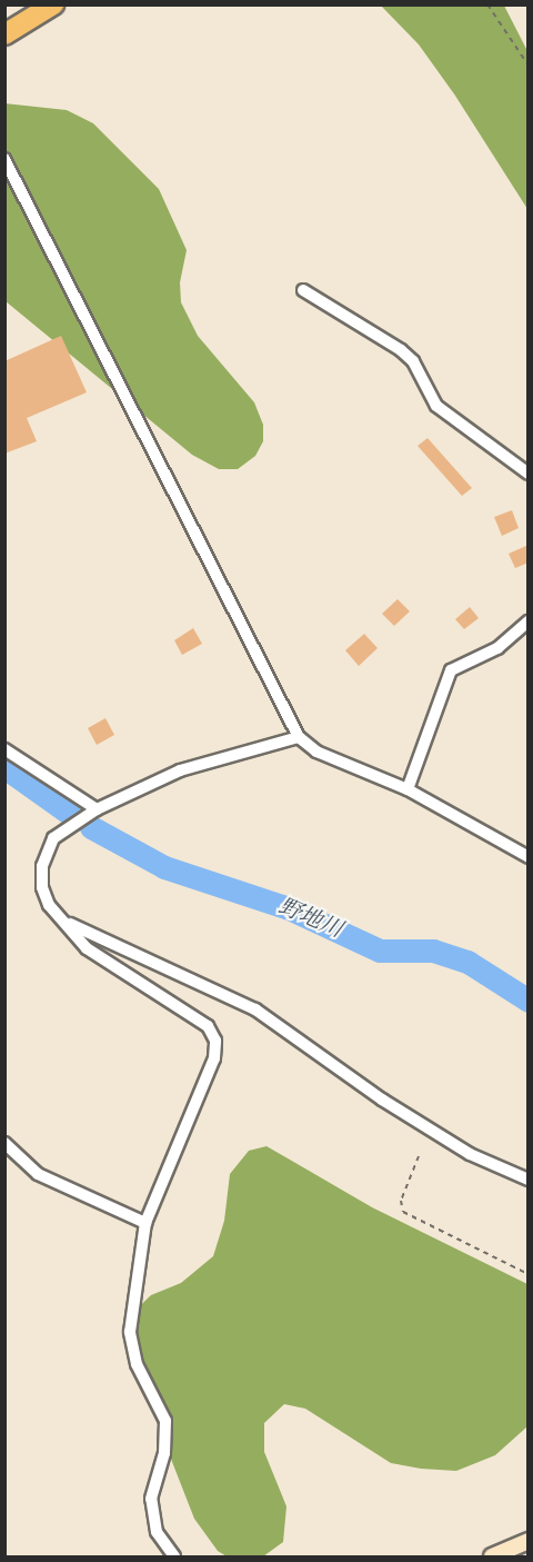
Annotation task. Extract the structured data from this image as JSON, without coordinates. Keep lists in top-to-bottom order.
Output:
{
  "water": ["野地川"]
}
